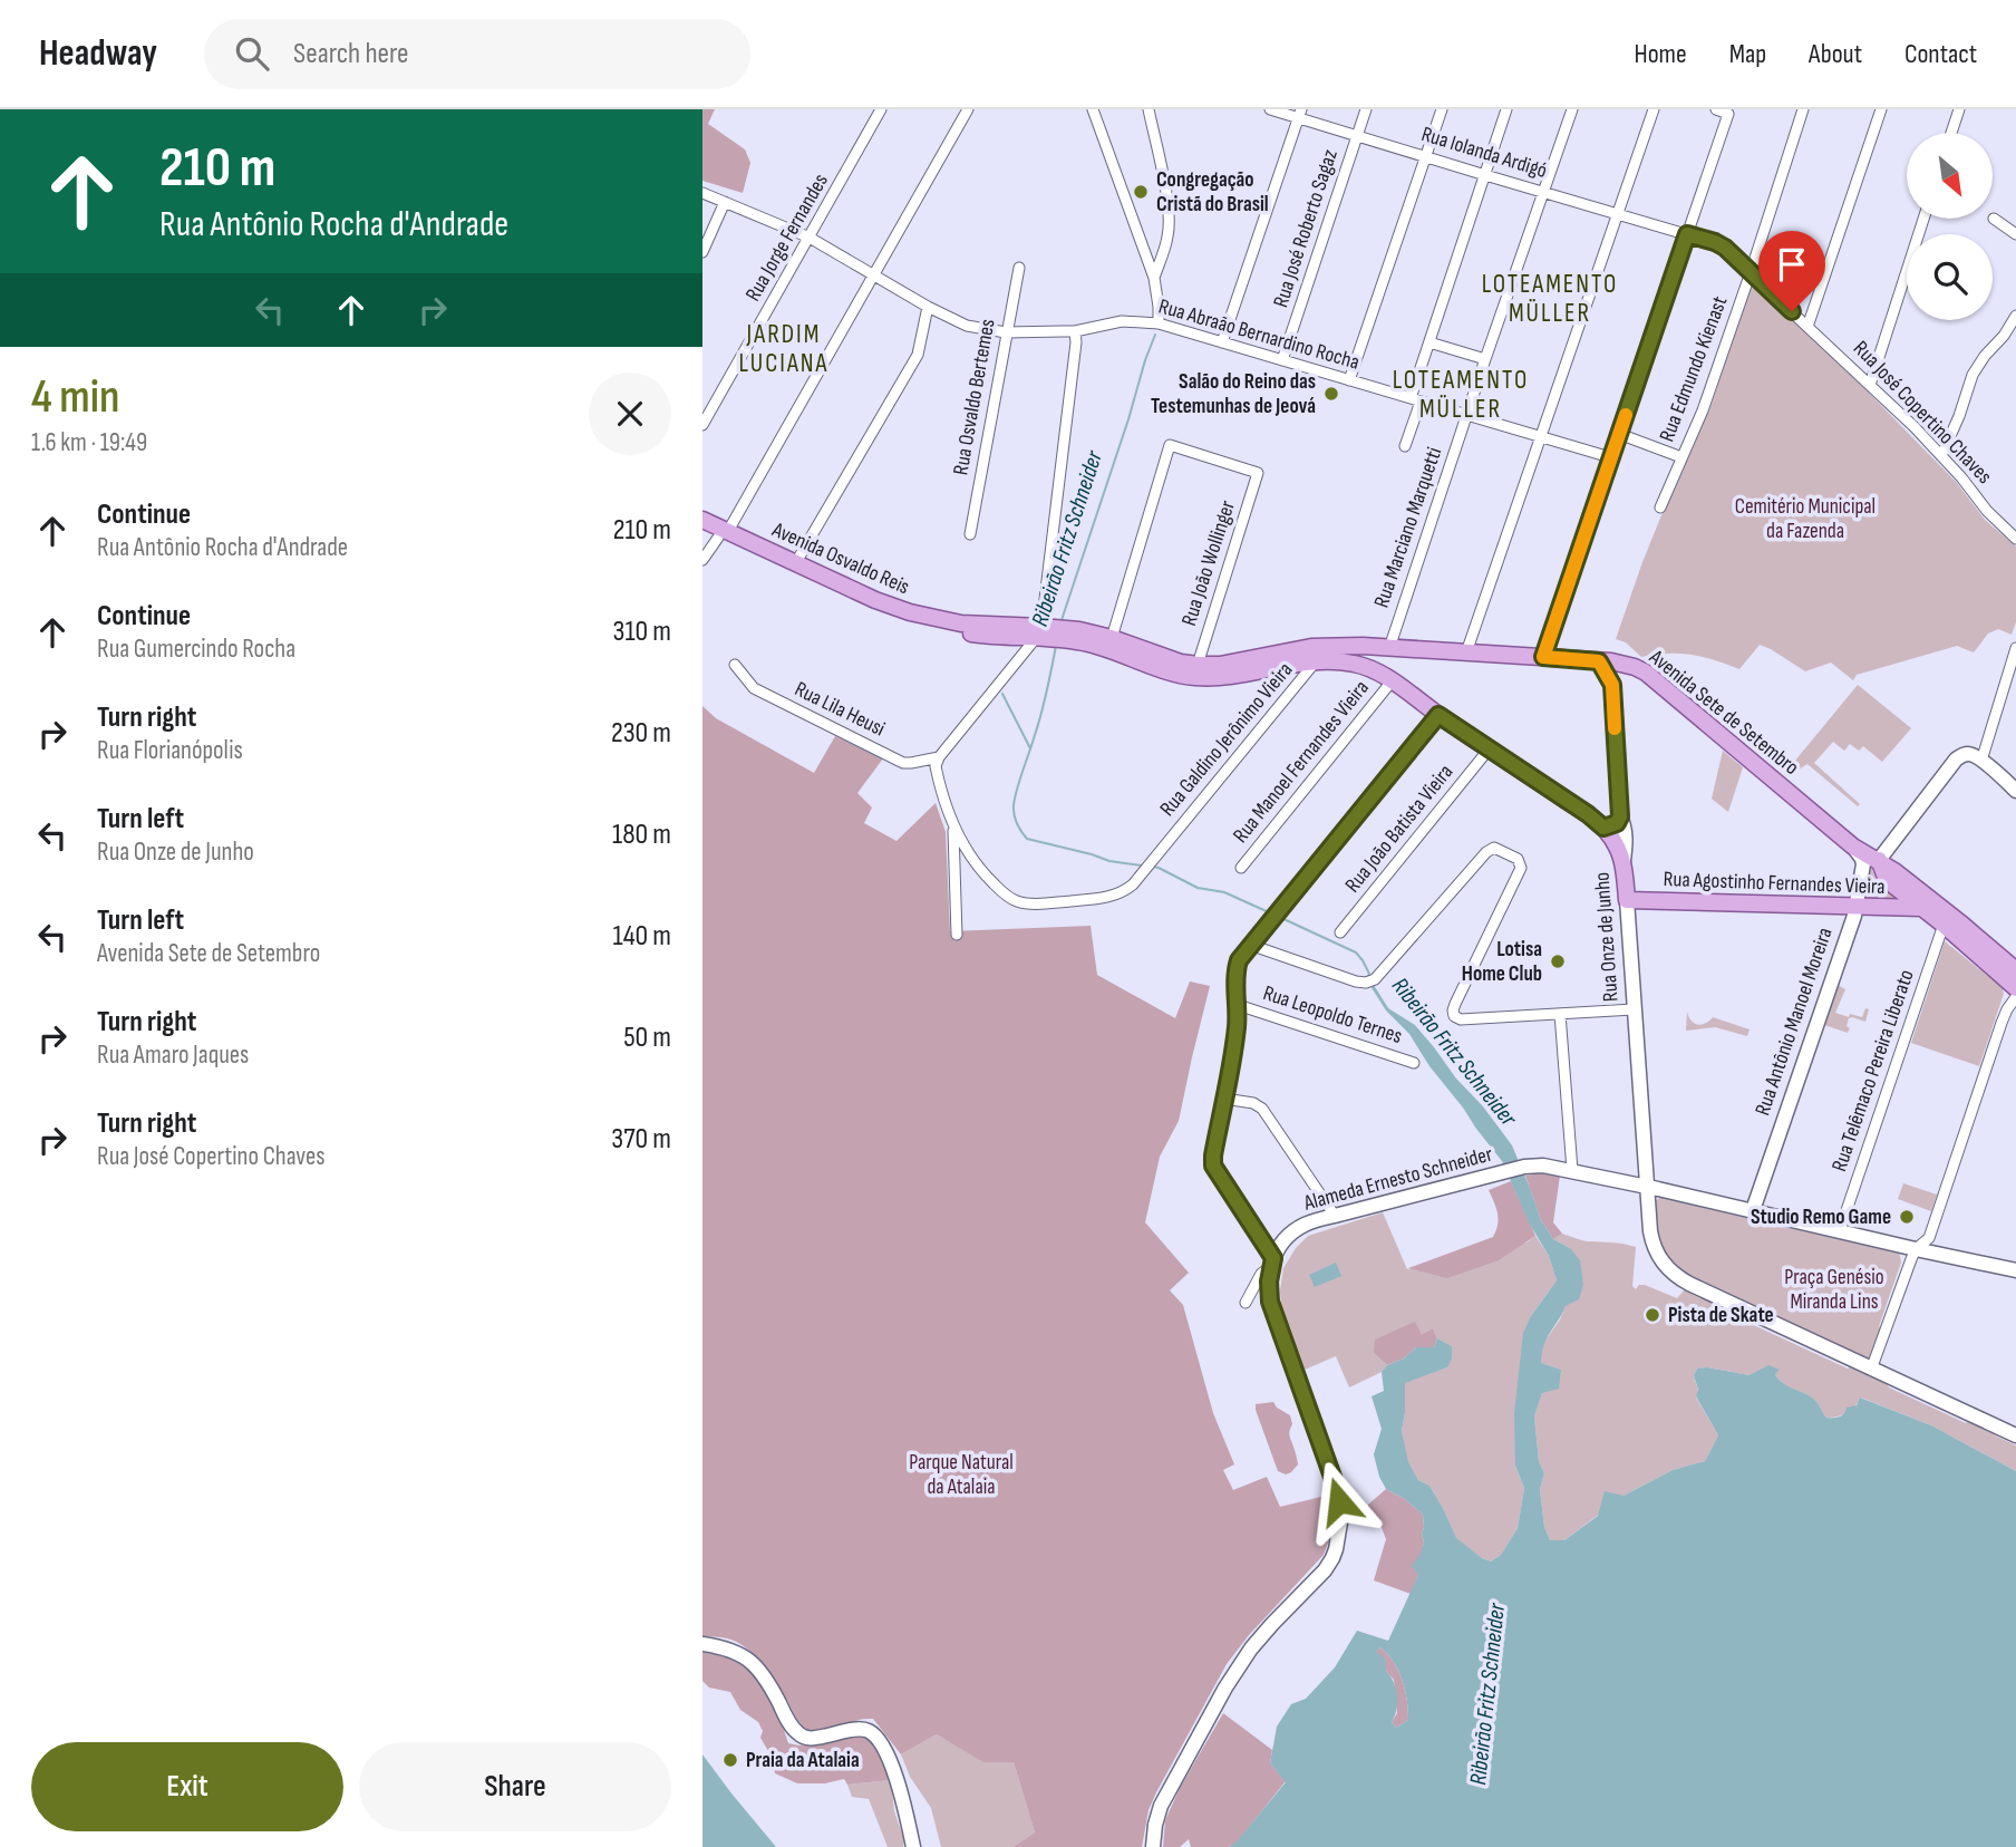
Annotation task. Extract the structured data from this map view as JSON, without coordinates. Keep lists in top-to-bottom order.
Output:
{
  "streets": {
    "main road": [
      "Avenida Osvaldo Reis",
      "Avenida Sete de Setembro",
      "Rua Agostinho Fernandes Vieira",
      "Rua Onze de Junho",
      "Rua Antônio Manoel Moreira",
      "Alameda Ernesto Schneider"
    ],
    "street": [
      "Rua Iolanda Ardigó",
      "Rua José Roberto Sagaz",
      "Rua Jorge Fernandes",
      "Rua Abraão Bernardino Rocha",
      "Rua Edmundo Kienast",
      "Rua Osvaldo Bertemes",
      "Rua José Copertino Chaves",
      "Rua Marciano Marquetti",
      "Rua João Wollinger",
      "Rua Lila Heusi",
      "Rua Galdino Jerônimo Vieira",
      "Rua Manoel Fernandes Vieira",
      "Rua João Batista Vieira",
      "Rua Leopoldo Ternes",
      "Rua Telêmaco Pereira Liberato"
    ]
  },
  "crossings": [
    ["Rua Iolanda Ardigó", "Rua José Roberto Sagaz"],
    ["Rua Iolanda Ardigó", "Rua José Copertino Chaves"],
    ["Rua Iolanda Ardigó", "Rua Marciano Marquetti"],
    ["Rua José Roberto Sagaz", "Rua Abraão Bernardino Rocha"],
    ["Rua Jorge Fernandes", "Rua Abraão Bernardino Rocha"],
    ["Rua Abraão Bernardino Rocha", "Rua Osvaldo Bertemes"],
    ["Rua Abraão Bernardino Rocha", "Rua Marciano Marquetti"],
    ["Rua Edmundo Kienast", "Rua José Copertino Chaves"],
    ["Rua Marciano Marquetti", "Avenida Osvaldo Reis"],
    ["Rua Marciano Marquetti", "Avenida Sete de Setembro"],
    ["Avenida Osvaldo Reis", "Rua João Wollinger"],
    ["Avenida Osvaldo Reis", "Avenida Sete de Setembro"],
    ["Avenida Osvaldo Reis", "Rua Galdino Jerônimo Vieira"],
    ["Avenida Sete de Setembro", "Rua Agostinho Fernandes Vieira"],
    ["Avenida Sete de Setembro", "Rua Onze de Junho"],
    ["Avenida Sete de Setembro", "Rua Antônio Manoel Moreira"],
    ["Avenida Sete de Setembro", "Rua Telêmaco Pereira Liberato"],
    ["Rua Agostinho Fernandes Vieira", "Rua Onze de Junho"],
    ["Rua Agostinho Fernandes Vieira", "Rua Antônio Manoel Moreira"],
    ["Rua Onze de Junho", "Alameda Ernesto Schneider"],
    ["Rua Antônio Manoel Moreira", "Alameda Ernesto Schneider"],
    ["Rua Telêmaco Pereira Liberato", "Alameda Ernesto Schneider"]
  ],
  "districts": ["LOTEAMENTO MÜLLER", "JARDIM LUCIANA", "LOTEAMENTO MÜLLER"],
  "water": ["Ribeirão Fritz Schneider"],
  "parks": ["Cemitério Municipal da Fazenda", "Praça Genésio Miranda Lins", "Parque Natural da Atalaia"],
  "places": [
    "Congregação Cristã do Brasil",
    "Salão do Reino das Testemunhas de Jeová",
    "Lotisa Home Club",
    "Studio Remo Game",
    "Pista de Skate",
    "Praia da Atalaia"
  ],
  "north": "bottom right",
  "page": {
    "header": "Headway",
    "search": "Search here",
    "nav": [
      "Home",
      "Map",
      "About",
      "Contact"
    ],
    "turn": ["210 m", "Rua Antônio Rocha d'Andrade"],
    "heading": ["4 min", "1.6 km · 19:49"],
    "list": [
      {
        "name": "Continue",
        "note": "Rua Antônio Rocha d'Andrade",
        "value": "210 m"
      },
      {
        "name": "Continue",
        "note": "Rua Gumercindo Rocha",
        "value": "310 m"
      },
      {
        "name": "Turn right",
        "note": "Rua Florianópolis",
        "value": "230 m"
      },
      {
        "name": "Turn left",
        "note": "Rua Onze de Junho",
        "value": "180 m"
      },
      {
        "name": "Turn left",
        "note": "Avenida Sete de Setembro",
        "value": "140 m"
      },
      {
        "name": "Turn right",
        "note": "Rua Amaro Jaques",
        "value": "50 m"
      },
      {
        "name": "Turn right",
        "note": "Rua José Copertino Chaves",
        "value": "370 m"
      }
    ],
    "buttons": ["Exit", "Share"]
  }
}
